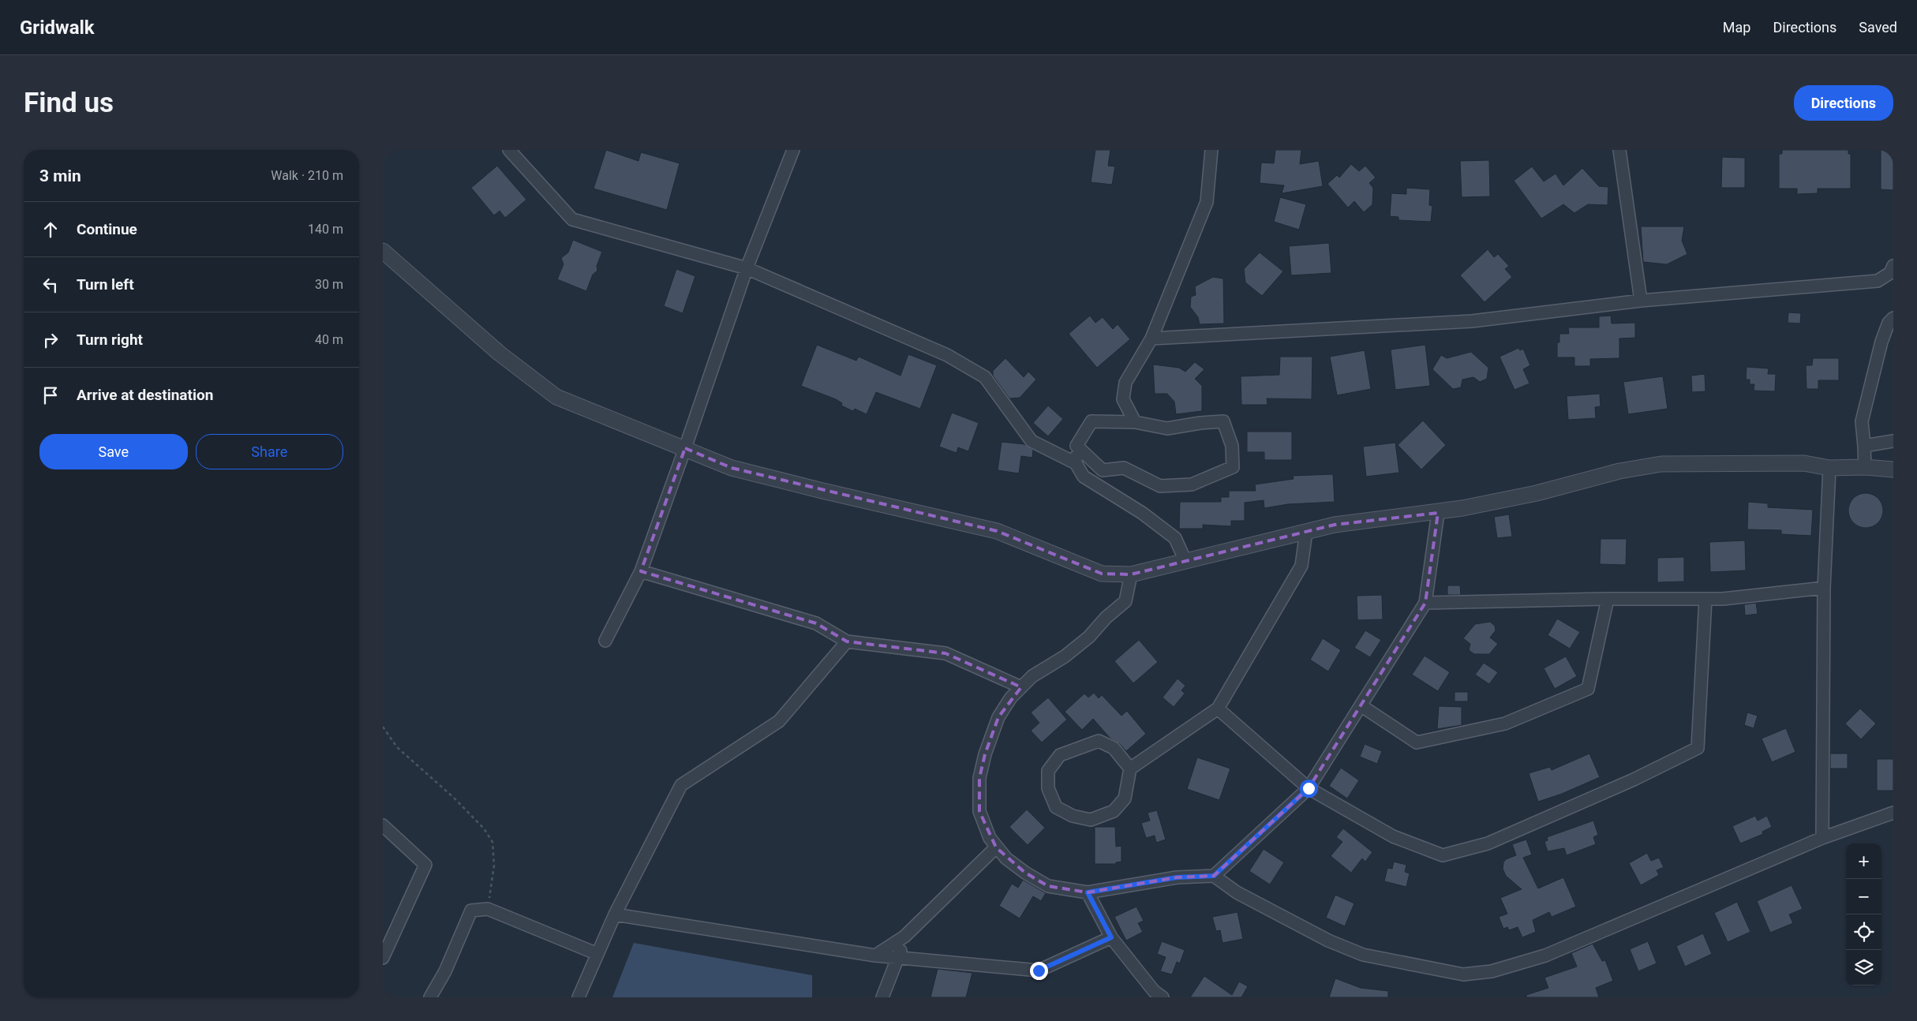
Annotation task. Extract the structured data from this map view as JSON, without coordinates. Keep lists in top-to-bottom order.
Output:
{
  "page": {
    "header": "Gridwalk",
    "nav": ["Map", "Directions", "Saved"],
    "buttons": [
      "Directions",
      ["Save", "Share"]
    ],
    "title": "Find us",
    "heading": ["3 min", "Walk · 210 m"],
    "list": [
      ["Continue", "140 m"],
      ["Turn left", "30 m"],
      ["Turn right", "40 m"],
      "Arrive at destination"
    ],
    "map_buttons": ["+", "−"]
  }
}
